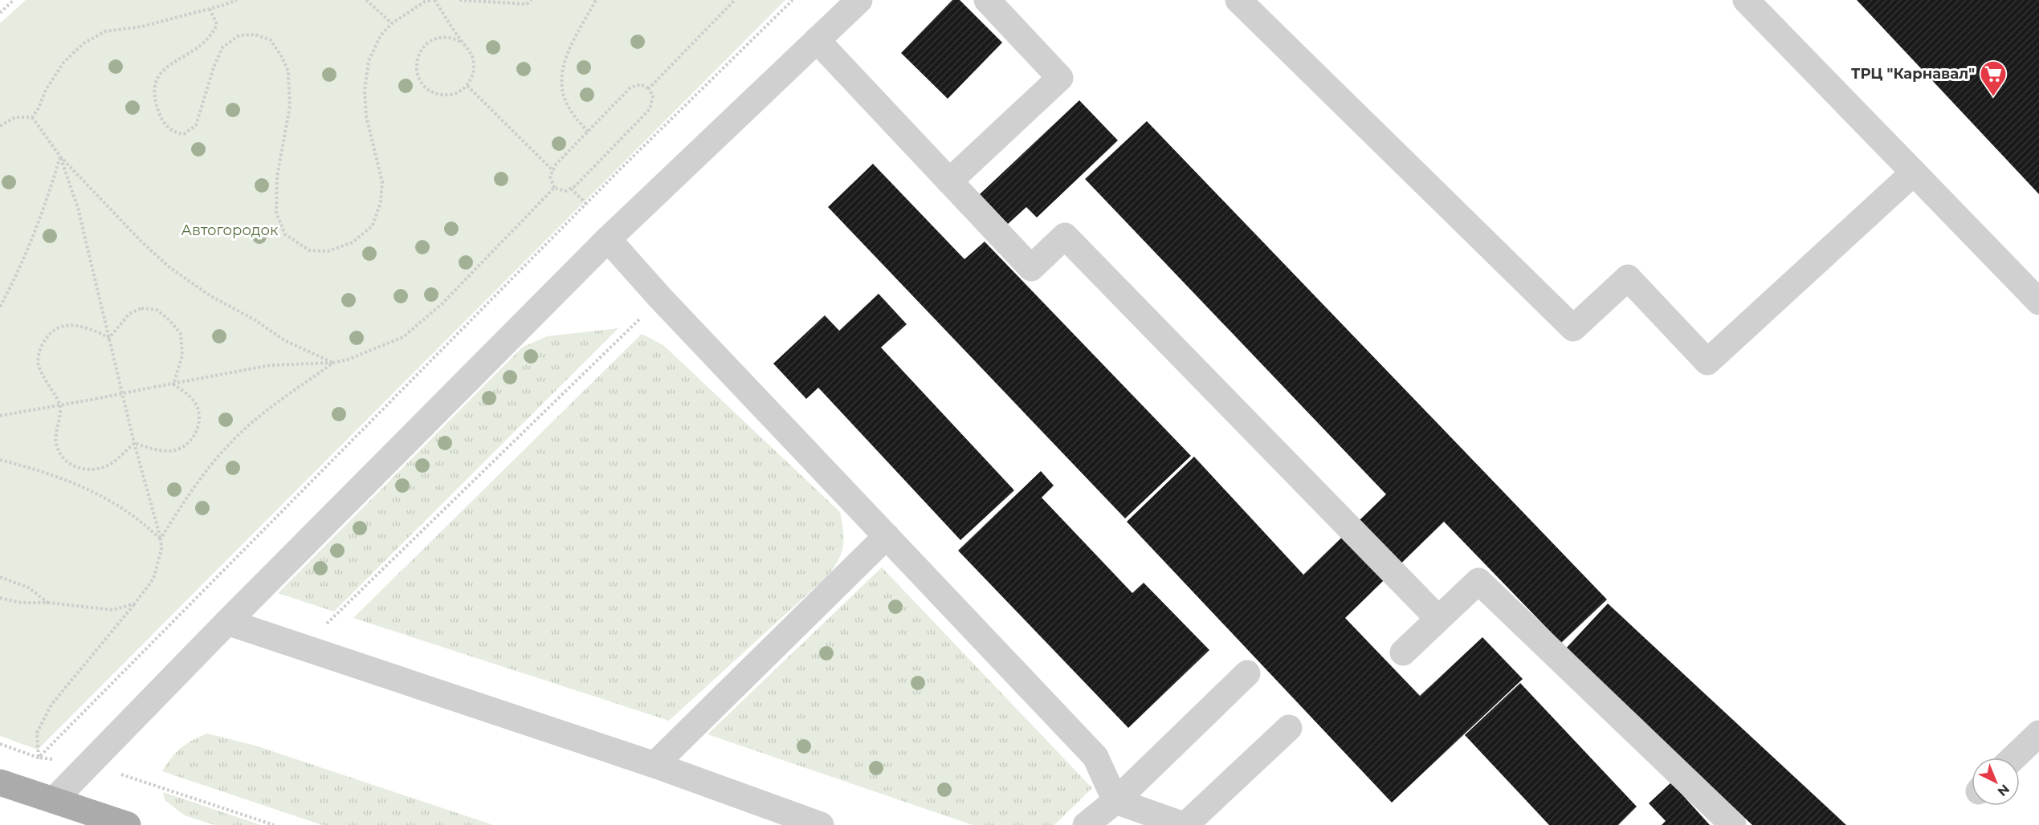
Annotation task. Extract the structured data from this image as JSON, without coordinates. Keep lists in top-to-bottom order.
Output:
{
  "parks": ["Автогородок"],
  "places": {
    "supermarket": ["ТРЦ \"Карнавал\""]
  },
  "north": "bottom right"
}
